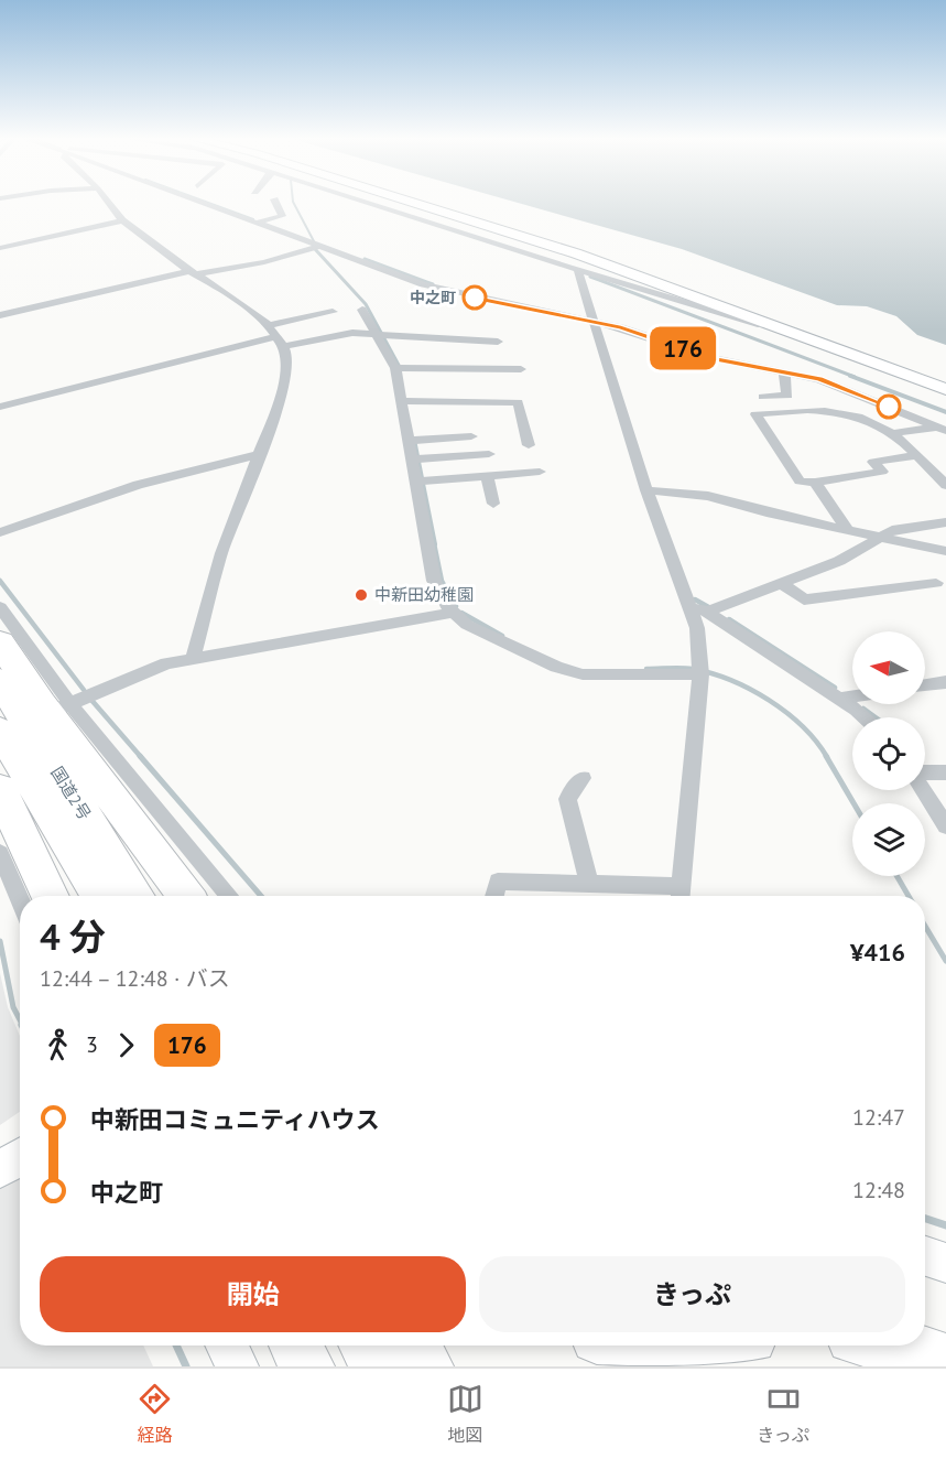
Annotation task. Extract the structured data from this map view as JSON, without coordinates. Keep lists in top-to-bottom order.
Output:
{
  "streets": {
    "highway": ["国道2号"]
  },
  "places": ["中之町", "中新田幼稚園"],
  "lines": ["bus line 176"],
  "north": "left",
  "page": {
    "on_map": "176",
    "heading": ["4 分", "12:44 – 12:48 · バス", "¥416"],
    "legs": ["3", "176"],
    "list": [
      {
        "name": "中新田コミュニティハウス",
        "value": "12:47"
      },
      {
        "name": "中之町",
        "value": "12:48"
      }
    ],
    "buttons": ["開始", "きっぷ"],
    "tabs": ["経路", "地図", "きっぷ"]
  }
}
